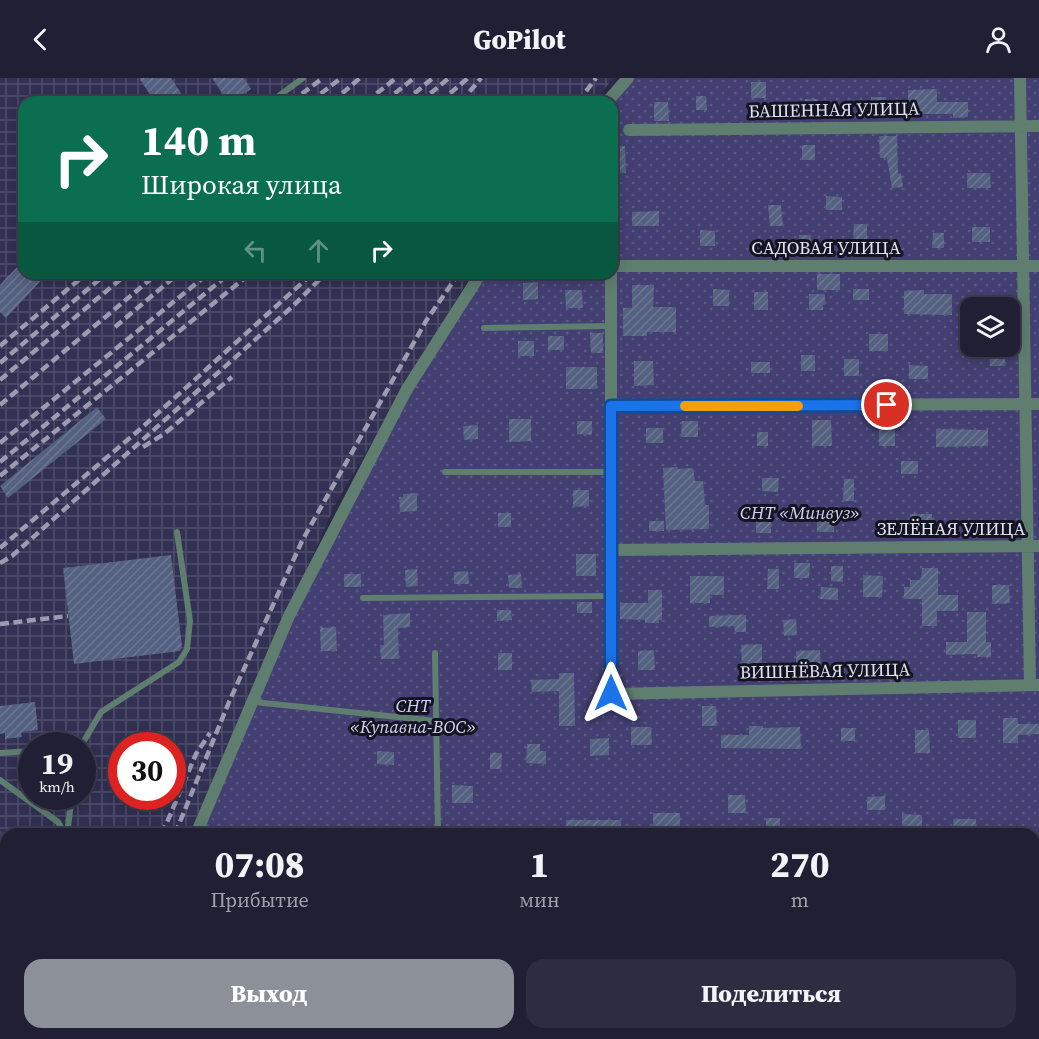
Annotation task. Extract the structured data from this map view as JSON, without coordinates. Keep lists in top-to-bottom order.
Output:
{
  "streets": {
    "street": [
      "БАШЕННАЯ УЛИЦА",
      "САДОВАЯ УЛИЦА",
      "ЗЕЛЁНАЯ УЛИЦА",
      "ВИШНЁВАЯ УЛИЦА"
    ]
  },
  "parks": ["СНТ «Минвуз»", "СНТ «Купавна-ВОС»"],
  "page": {
    "header": "GoPilot",
    "turn": ["140 m", "Широкая улица"],
    "speed": "19 km/h",
    "limit": "30",
    "eta": [
      "07:08",
      "Прибытие",
      "1",
      "мин",
      "270",
      "m"
    ],
    "buttons": ["Выход", "Поделиться"]
  }
}
